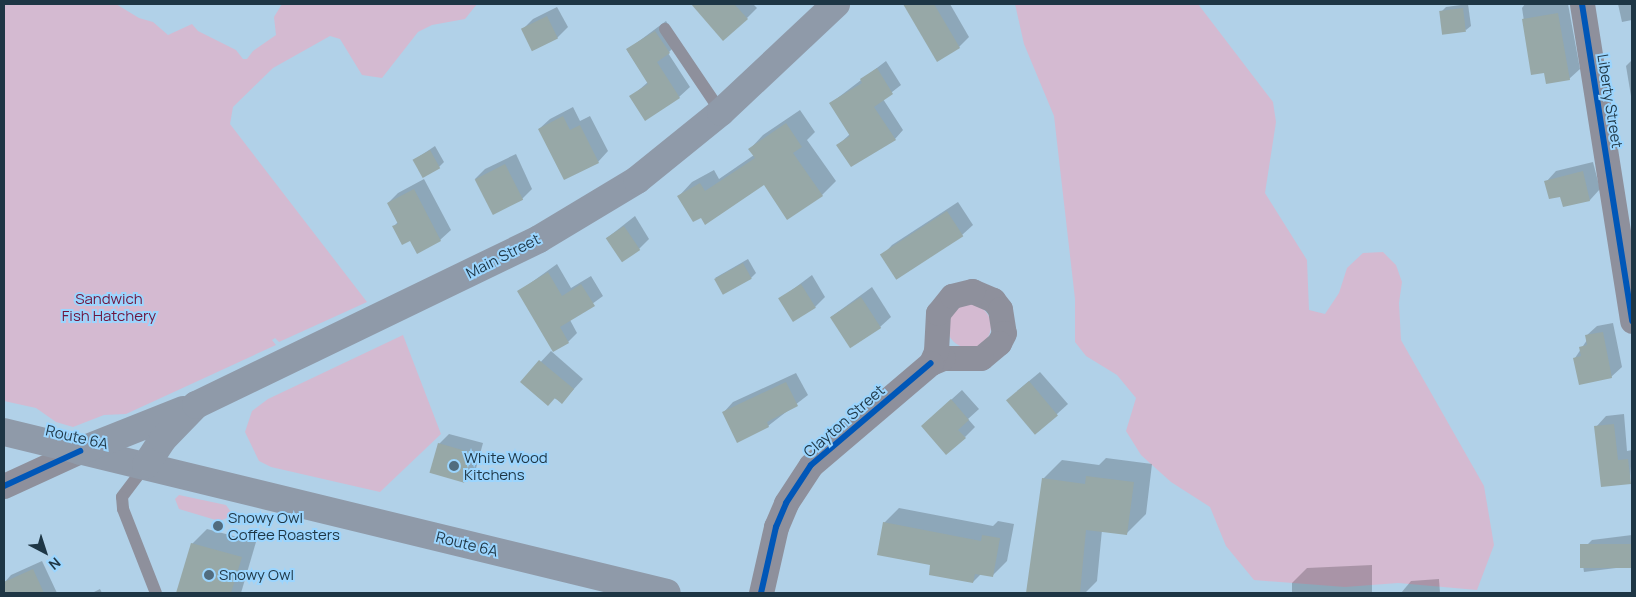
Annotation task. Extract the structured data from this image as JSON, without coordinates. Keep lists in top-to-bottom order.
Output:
{
  "streets": {
    "main road": ["Main Street", "Route 6A"],
    "street": ["Liberty Street", "Clayton Street"]
  },
  "crossings": [
    ["Main Street", "Route 6A"]
  ],
  "parks": ["Sandwich Fish Hatchery"],
  "places": ["White Wood Kitchens", "Snowy Owl Coffee Roasters", "Snowy Owl"],
  "north": "bottom right"
}
